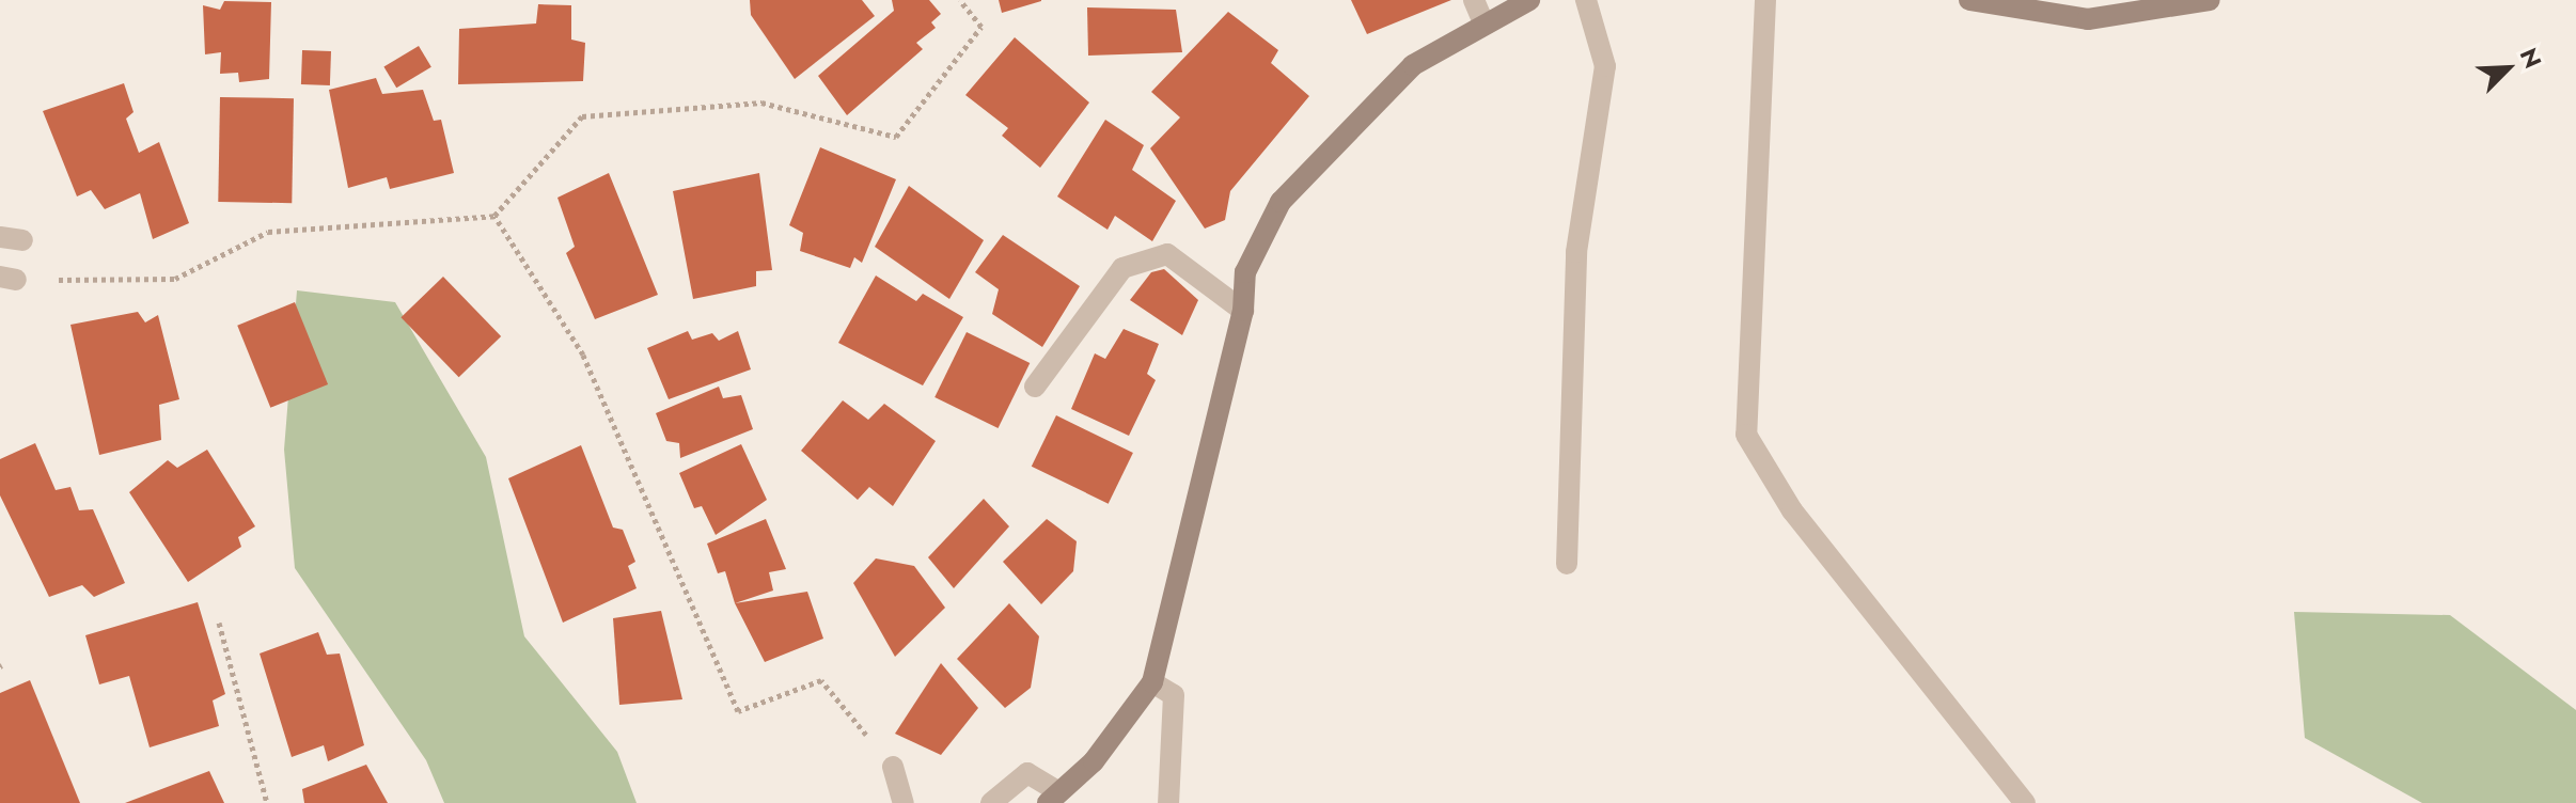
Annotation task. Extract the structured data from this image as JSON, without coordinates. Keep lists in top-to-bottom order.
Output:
{
  "north": "top right"
}
